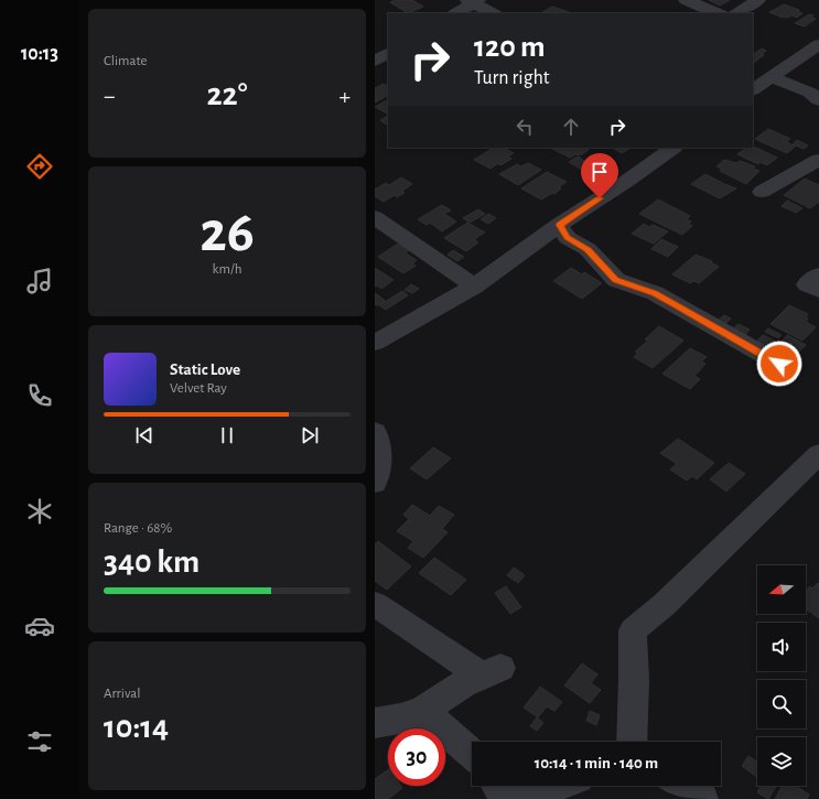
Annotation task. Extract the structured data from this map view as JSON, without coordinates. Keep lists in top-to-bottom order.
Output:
{
  "north": "left",
  "page": {
    "tabs": "10:13",
    "tile": [
      "Climate",
      ["26", "km/h"],
      ["Range · 68%", "340 km"],
      ["Arrival", "10:14"]
    ],
    "turn": ["120 m", "Turn right"],
    "heat": ["−", "22°", "+"],
    "song": ["Static Love", "Velvet Ray"],
    "limit": "30",
    "trip": "10:14 · 1 min · 140 m"
  }
}
